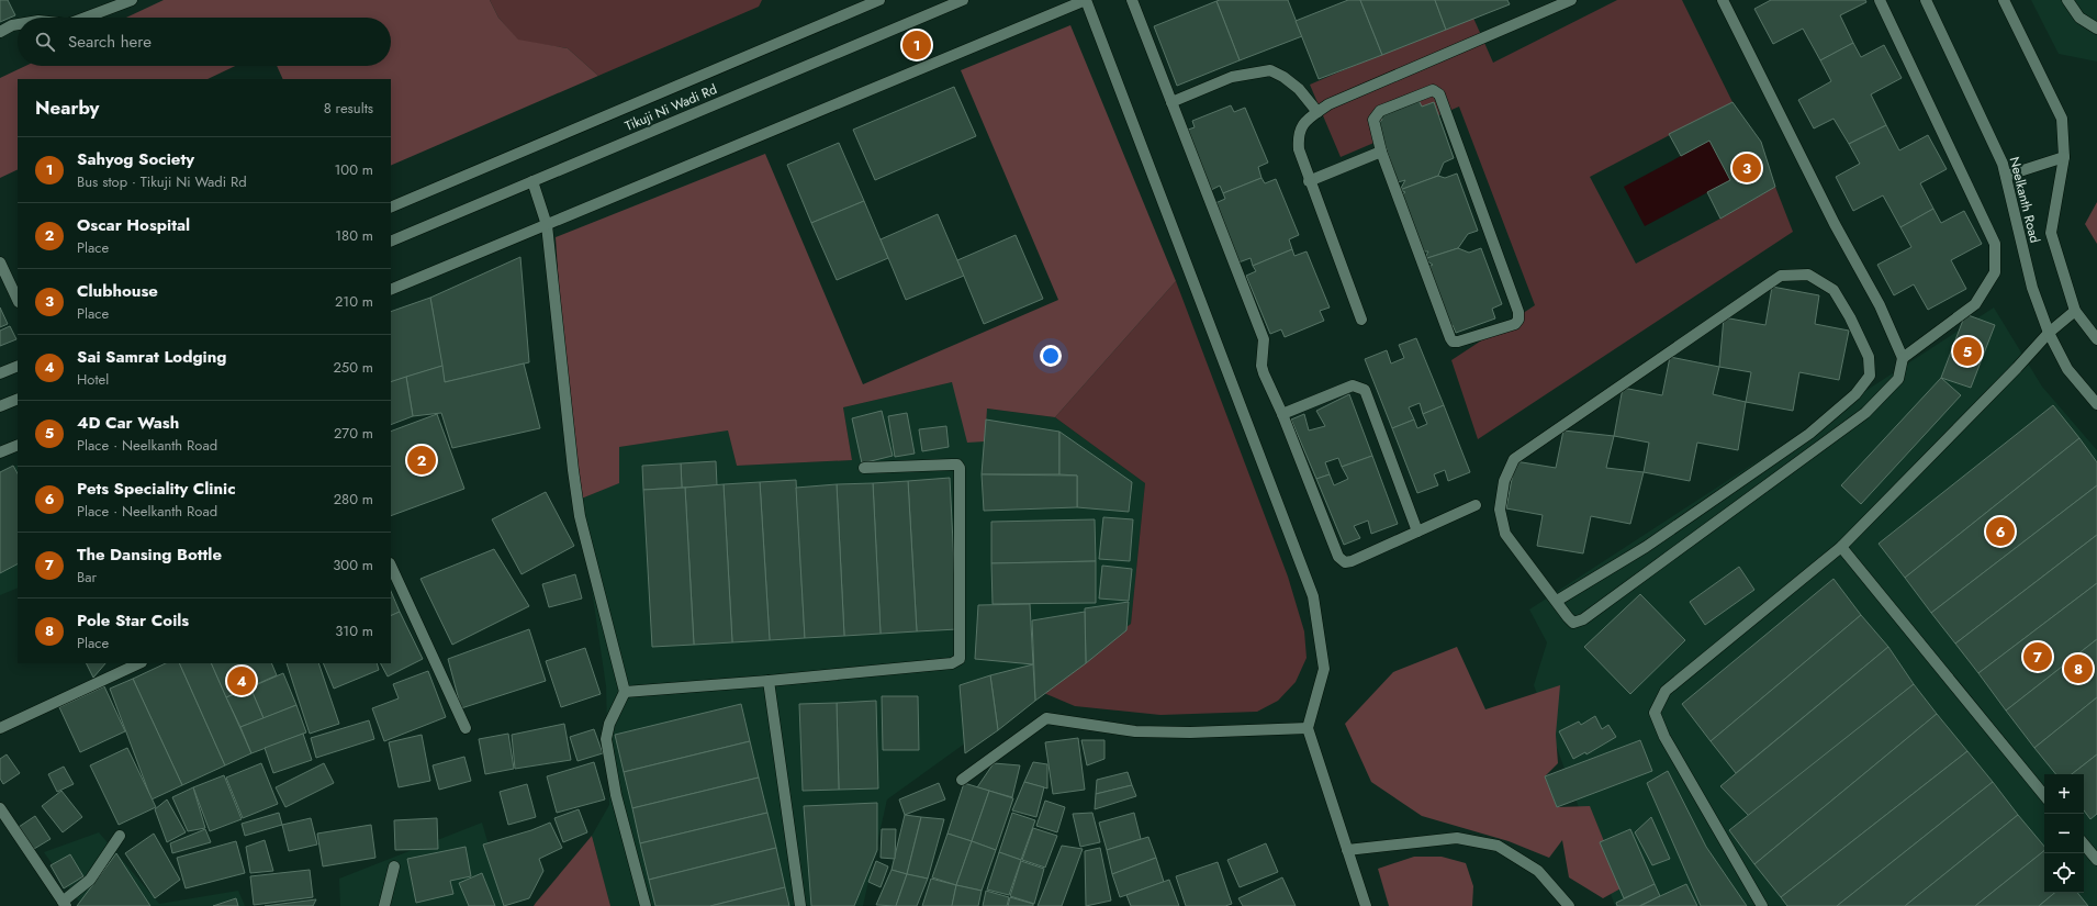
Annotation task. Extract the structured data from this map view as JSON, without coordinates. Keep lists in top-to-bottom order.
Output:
{
  "streets": {
    "street": ["Tikuji Ni Wadi Rd", "Neelkanth Road"]
  },
  "page": {
    "search": "Search here",
    "pins": [
      "1",
      "3",
      "5",
      "2",
      "6",
      "7",
      "8",
      "4"
    ],
    "heading": ["Nearby", "8 results"],
    "list": [
      {
        "mark": "1",
        "name": "Sahyog Society",
        "note": "Bus stop · Tikuji Ni Wadi Rd",
        "value": "100 m"
      },
      {
        "mark": "2",
        "name": "Oscar Hospital",
        "note": "Place",
        "value": "180 m"
      },
      {
        "mark": "3",
        "name": "Clubhouse",
        "note": "Place",
        "value": "210 m"
      },
      {
        "mark": "4",
        "name": "Sai Samrat Lodging",
        "note": "Hotel",
        "value": "250 m"
      },
      {
        "mark": "5",
        "name": "4D Car Wash",
        "note": "Place · Neelkanth Road",
        "value": "270 m"
      },
      {
        "mark": "6",
        "name": "Pets Speciality Clinic",
        "note": "Place · Neelkanth Road",
        "value": "280 m"
      },
      {
        "mark": "7",
        "name": "The Dansing Bottle",
        "note": "Bar",
        "value": "300 m"
      },
      {
        "mark": "8",
        "name": "Pole Star Coils",
        "note": "Place",
        "value": "310 m"
      }
    ],
    "map_buttons": ["+", "−"]
  }
}
